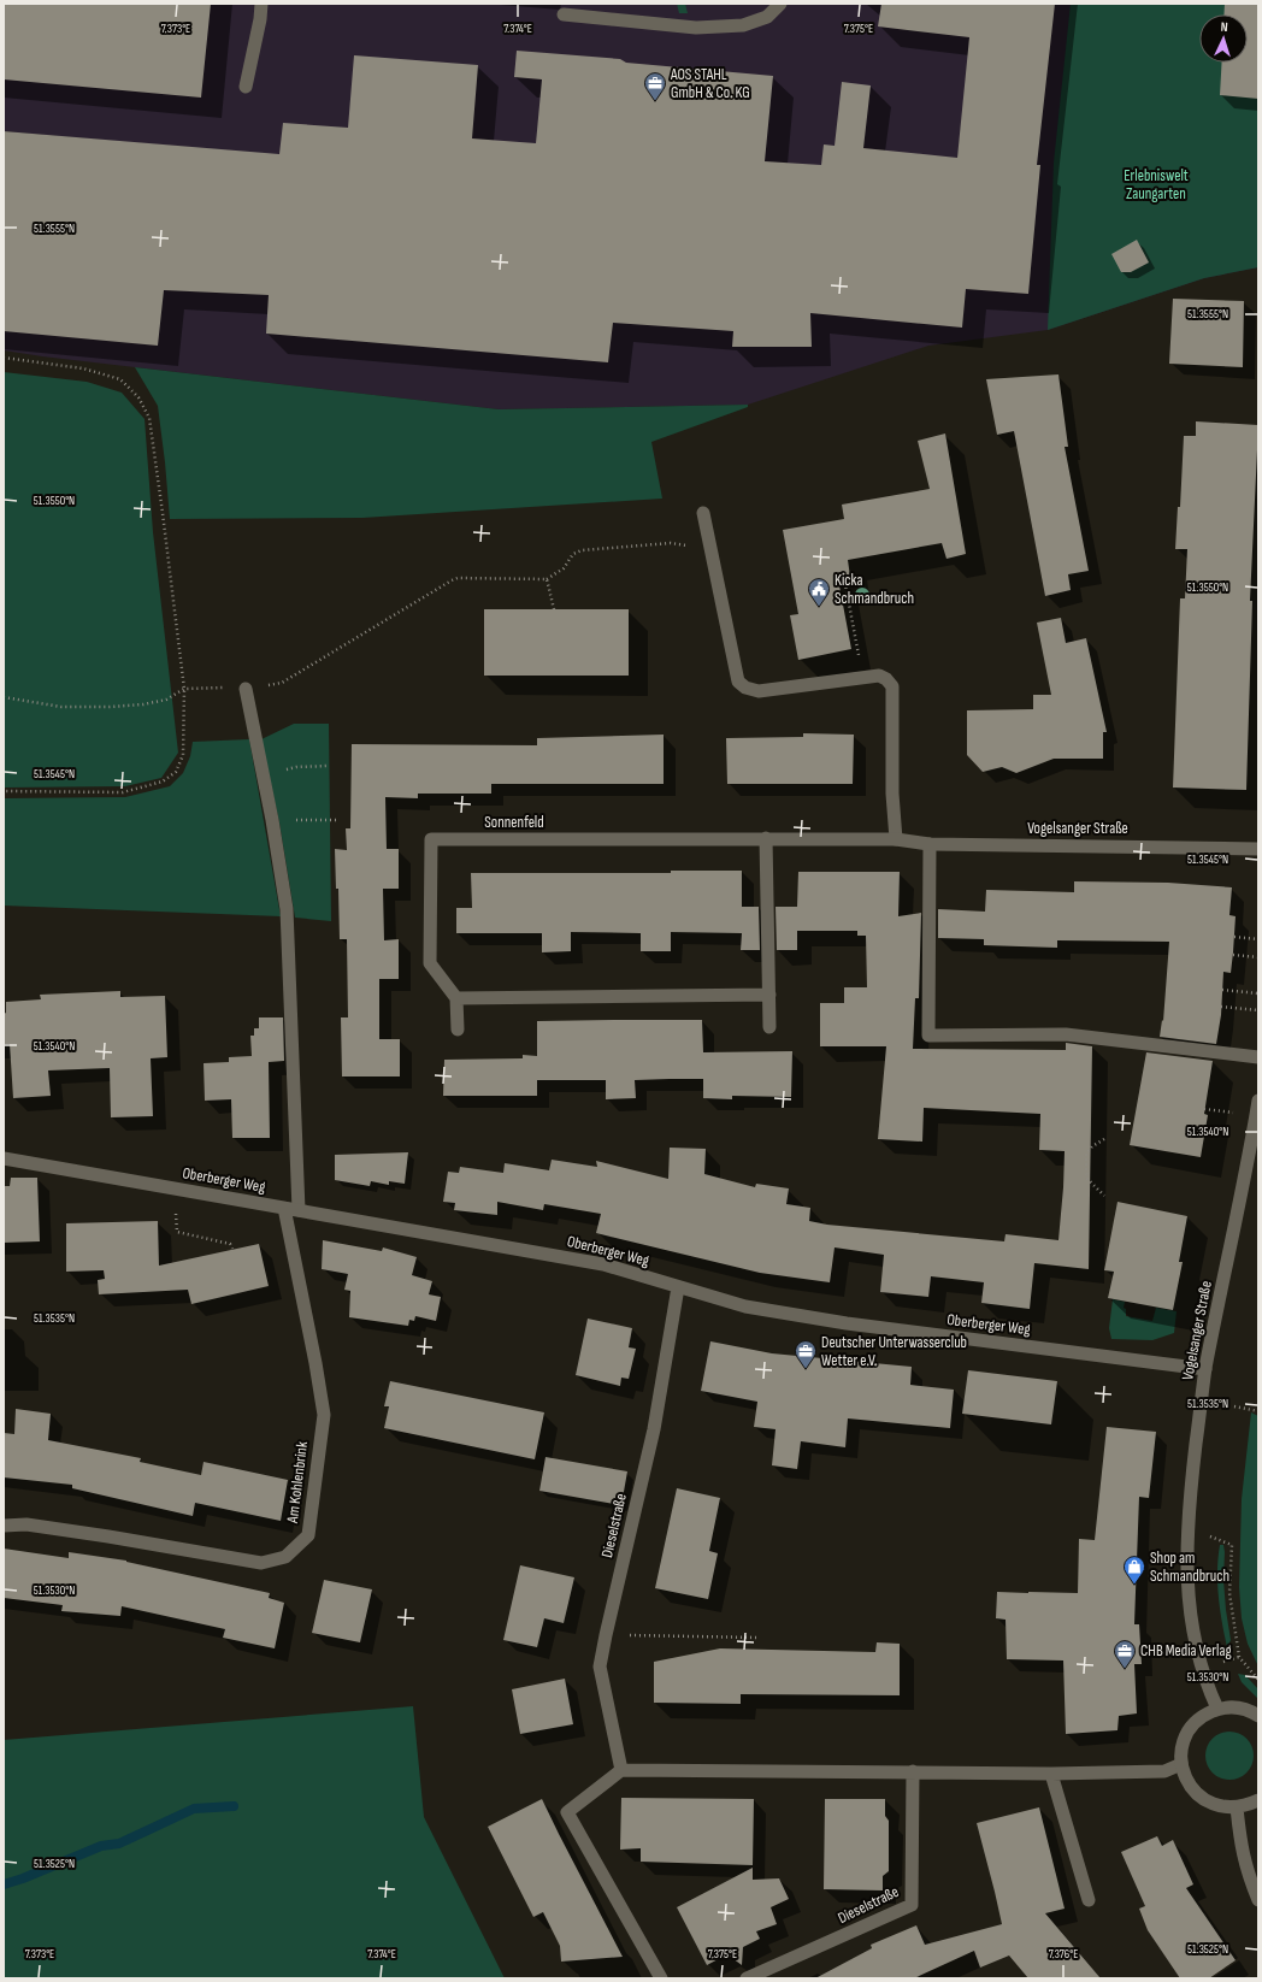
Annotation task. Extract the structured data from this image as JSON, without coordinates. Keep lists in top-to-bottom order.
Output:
{
  "streets": {
    "street": [
      "Sonnenfeld",
      "Vogelsanger Straße",
      "Oberberger Weg",
      "Am Kohlenbrink",
      "Dieselstraße"
    ]
  },
  "crossings": [
    ["Sonnenfeld", "Vogelsanger Straße"],
    ["Vogelsanger Straße", "Oberberger Weg"],
    ["Oberberger Weg", "Am Kohlenbrink"],
    ["Oberberger Weg", "Dieselstraße"]
  ],
  "parks": ["Erlebniswelt Zaungarten"],
  "places": {
    "office": ["AOS STAHL GmbH & Co. KG", "Deutscher Unterwasserclub Wetter e.V.", "CHB Media Verlag"],
    "public building": ["Kicka Schmandbruch"],
    "shop": ["Shop am Schmandbruch"]
  },
  "north": "top",
  "coordinates": [
    "7.373°E",
    "7.374°E",
    "7.375°E",
    "51.3555°N",
    "51.3550°N",
    "51.3545°N",
    "51.3540°N",
    "51.3535°N",
    "51.3530°N",
    "51.3525°N",
    "7.376°E"
  ]
}
